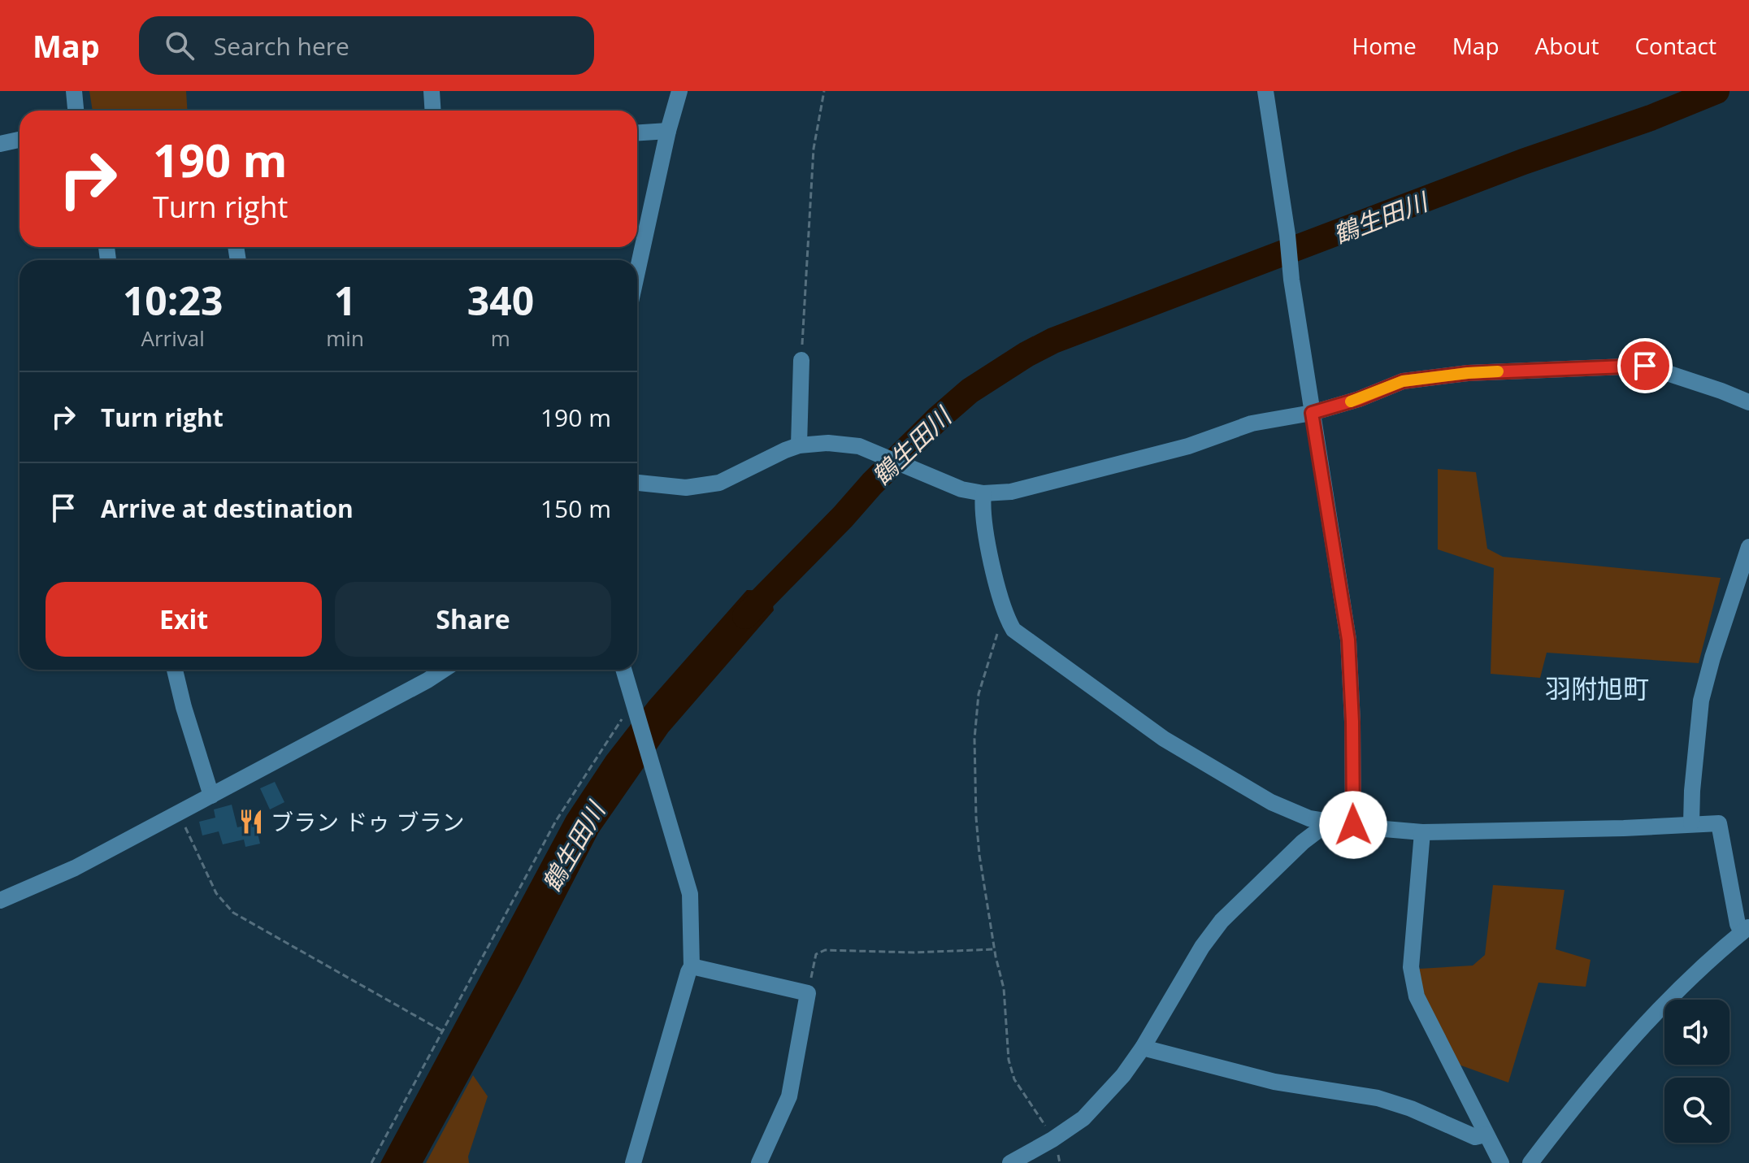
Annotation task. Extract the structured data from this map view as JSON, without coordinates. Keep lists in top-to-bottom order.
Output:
{
  "districts": ["羽附旭町"],
  "water": ["鶴生田川"],
  "places": {
    "restaurant": ["ブラン ドゥ ブラン"]
  },
  "page": {
    "header": "Map",
    "search": "Search here",
    "nav": [
      "Home",
      "Map",
      "About",
      "Contact"
    ],
    "turn": ["190 m", "Turn right"],
    "eta": [
      "10:23",
      "Arrival",
      "1",
      "min",
      "340",
      "m"
    ],
    "list": [
      {
        "name": "Turn right",
        "value": "190 m"
      },
      {
        "name": "Arrive at destination",
        "value": "150 m"
      }
    ],
    "buttons": ["Exit", "Share"]
  }
}
